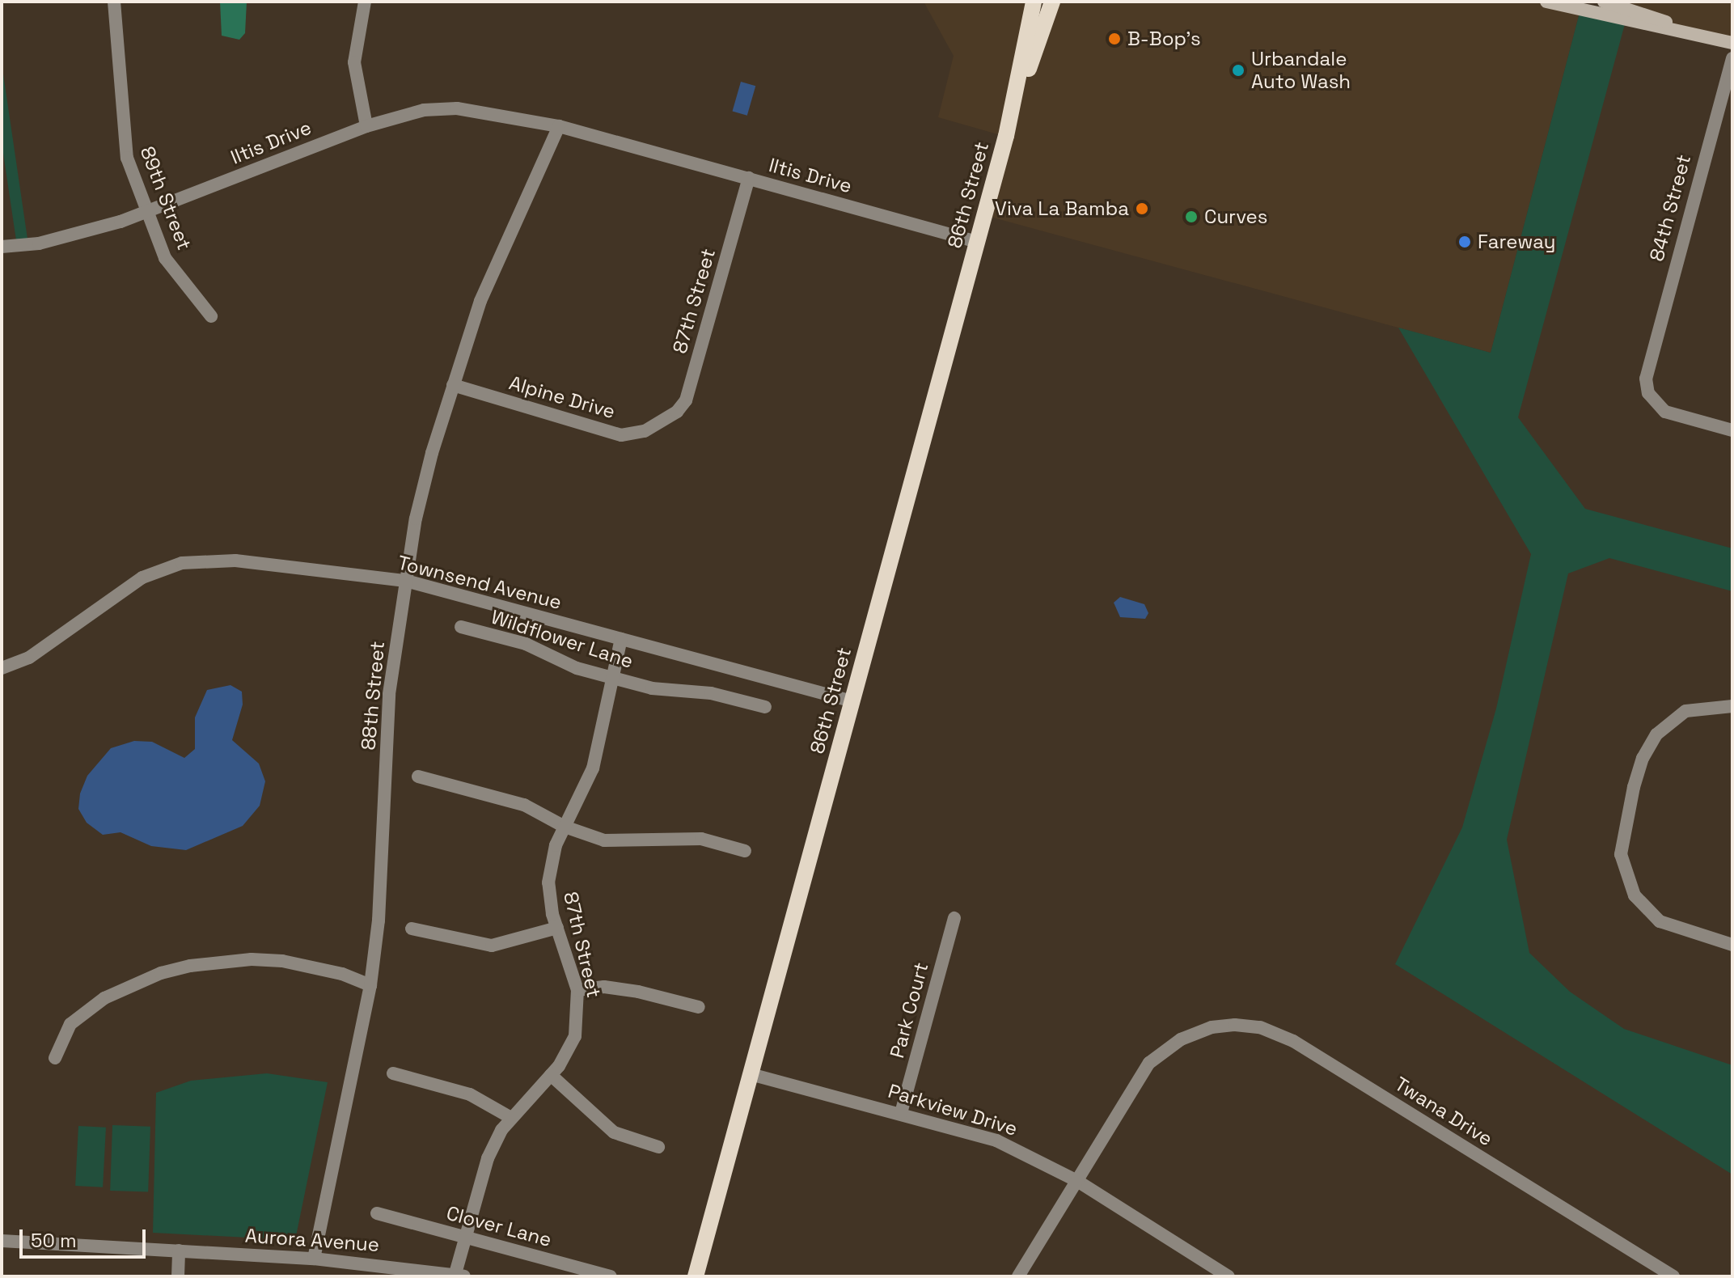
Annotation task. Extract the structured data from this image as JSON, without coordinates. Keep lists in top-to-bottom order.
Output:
{
  "streets": {
    "main road": ["86th Street"],
    "street": [
      "Iltis Drive",
      "89th Street",
      "84th Street",
      "87th Street",
      "Alpine Drive",
      "Townsend Avenue",
      "Wildflower Lane",
      "88th Street",
      "Park Court",
      "Parkview Drive",
      "Twana Drive",
      "Clover Lane",
      "Aurora Avenue"
    ]
  },
  "crossings": [
    ["Iltis Drive", "86th Street"],
    ["Iltis Drive", "89th Street"],
    ["Iltis Drive", "87th Street"],
    ["Iltis Drive", "88th Street"],
    ["86th Street", "Townsend Avenue"],
    ["86th Street", "Parkview Drive"],
    ["87th Street", "Alpine Drive"],
    ["87th Street", "Townsend Avenue"],
    ["87th Street", "Wildflower Lane"],
    ["87th Street", "Clover Lane"],
    ["87th Street", "Aurora Avenue"],
    ["Alpine Drive", "88th Street"],
    ["Townsend Avenue", "88th Street"],
    ["88th Street", "Aurora Avenue"],
    ["Park Court", "Parkview Drive"],
    ["Parkview Drive", "Twana Drive"]
  ],
  "places": [
    "B-Bop's",
    "Urbandale Auto Wash",
    "Viva La Bamba",
    "Curves",
    "Fareway"
  ],
  "scale_bar": "50 m"
}
